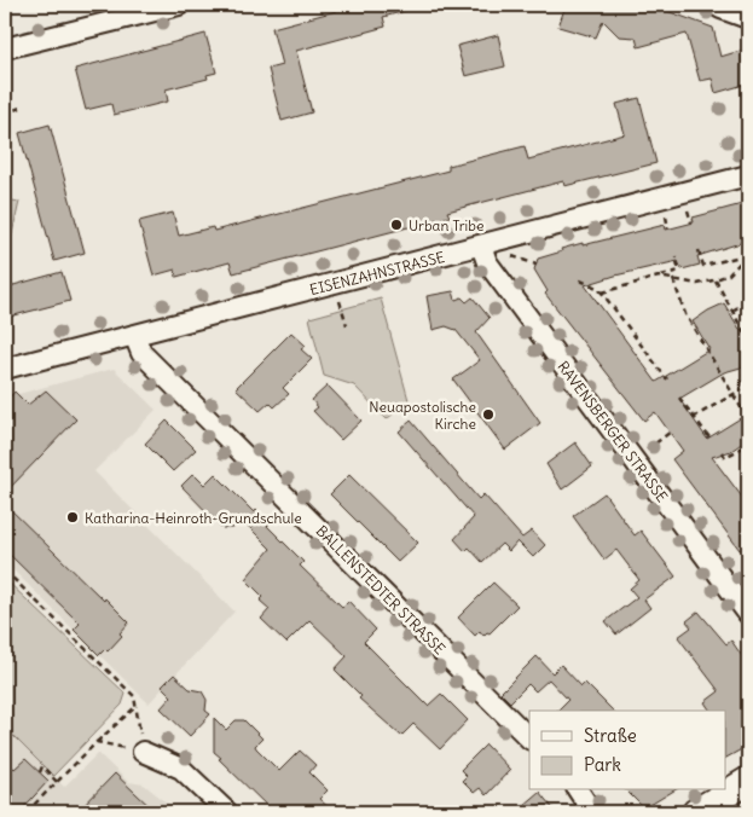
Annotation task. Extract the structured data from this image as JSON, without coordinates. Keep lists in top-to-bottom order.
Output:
{
  "streets": {
    "street": ["EISENZAHNSTRASSE", "RAVENSBERGER STRASSE", "BALLENSTEDTER STRASSE"]
  },
  "crossings": [
    ["EISENZAHNSTRASSE", "RAVENSBERGER STRASSE"],
    ["EISENZAHNSTRASSE", "BALLENSTEDTER STRASSE"]
  ],
  "places": ["Urban Tribe", "Neuapostolische Kirche", "Katharina-Heinroth-Grundschule"],
  "legend": ["Straße", "Park"]
}
